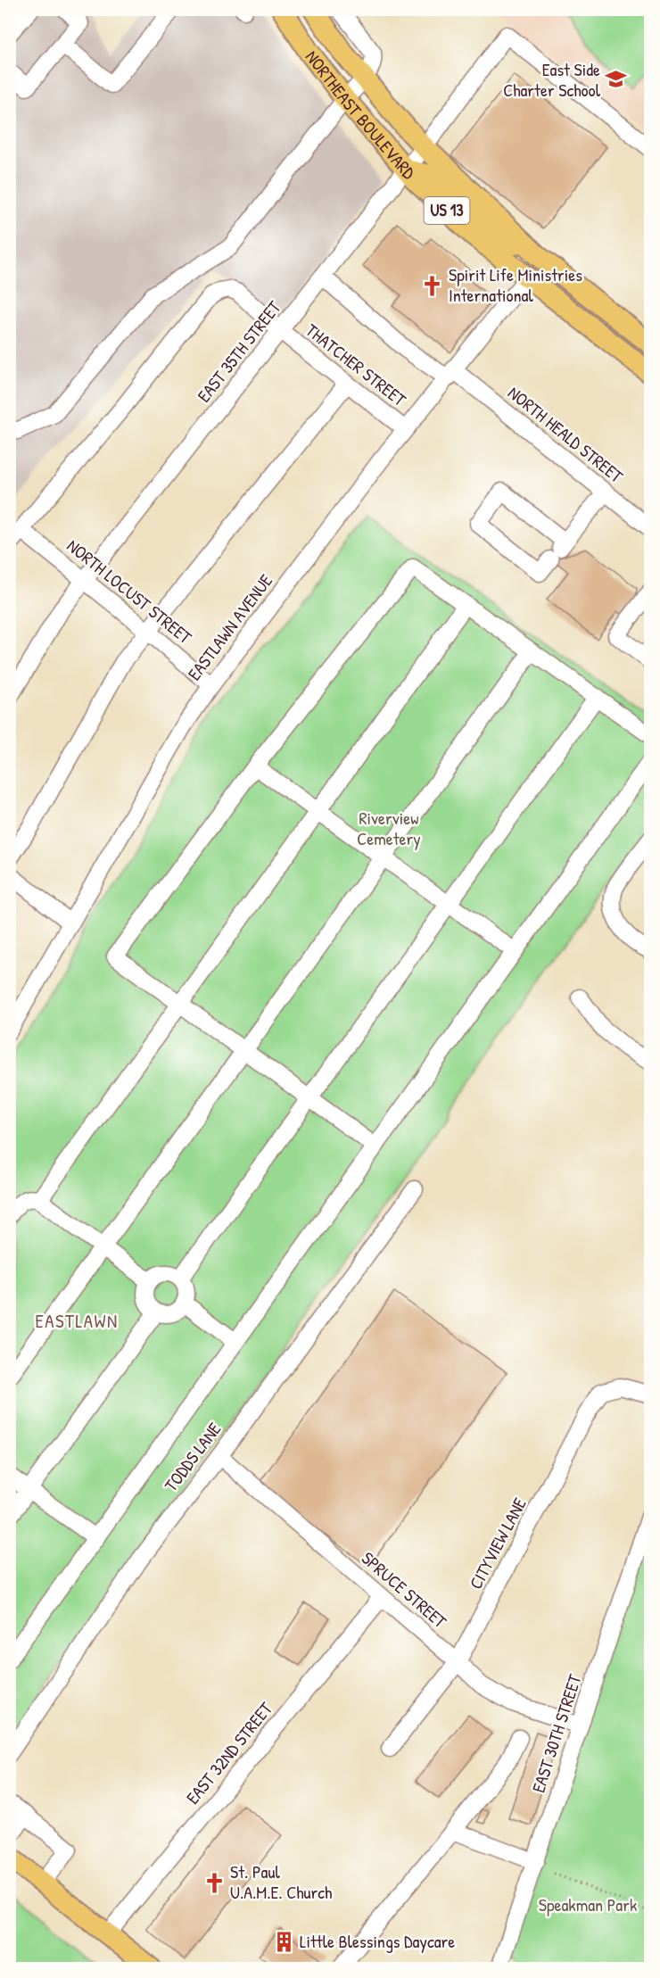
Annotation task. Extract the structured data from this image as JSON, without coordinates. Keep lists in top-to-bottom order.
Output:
{
  "streets": {
    "main road": ["NORTHEAST BOULEVARD", "US 13"],
    "street": [
      "EAST 35TH STREET",
      "THATCHER STREET",
      "NORTH HEALD STREET",
      "NORTH LOCUST STREET",
      "EASTLAWN AVENUE",
      "TODDS LANE",
      "CITYVIEW LANE",
      "SPRUCE STREET",
      "EAST 30TH STREET",
      "EAST 32ND STREET"
    ]
  },
  "crossings": [
    ["NORTHEAST BOULEVARD", "EAST 35TH STREET"],
    ["NORTHEAST BOULEVARD", "EASTLAWN AVENUE"],
    ["US 13", "EAST 35TH STREET"],
    ["EAST 35TH STREET", "THATCHER STREET"],
    ["EAST 35TH STREET", "NORTH HEALD STREET"],
    ["EAST 35TH STREET", "NORTH LOCUST STREET"],
    ["THATCHER STREET", "NORTH LOCUST STREET"],
    ["THATCHER STREET", "EASTLAWN AVENUE"],
    ["NORTH HEALD STREET", "EASTLAWN AVENUE"],
    ["NORTH LOCUST STREET", "EASTLAWN AVENUE"],
    ["TODDS LANE", "SPRUCE STREET"],
    ["CITYVIEW LANE", "SPRUCE STREET"],
    ["SPRUCE STREET", "EAST 30TH STREET"],
    ["SPRUCE STREET", "EAST 32ND STREET"]
  ],
  "districts": ["EASTLAWN"],
  "parks": ["Riverview Cemetery", "Speakman Park"],
  "places": {
    "school or university": ["East Side Charter School"],
    "church": ["Spirit Life Ministries International", "St. Paul U.A.M.E. Church"],
    "building": ["Little Blessings Daycare"]
  }
}
